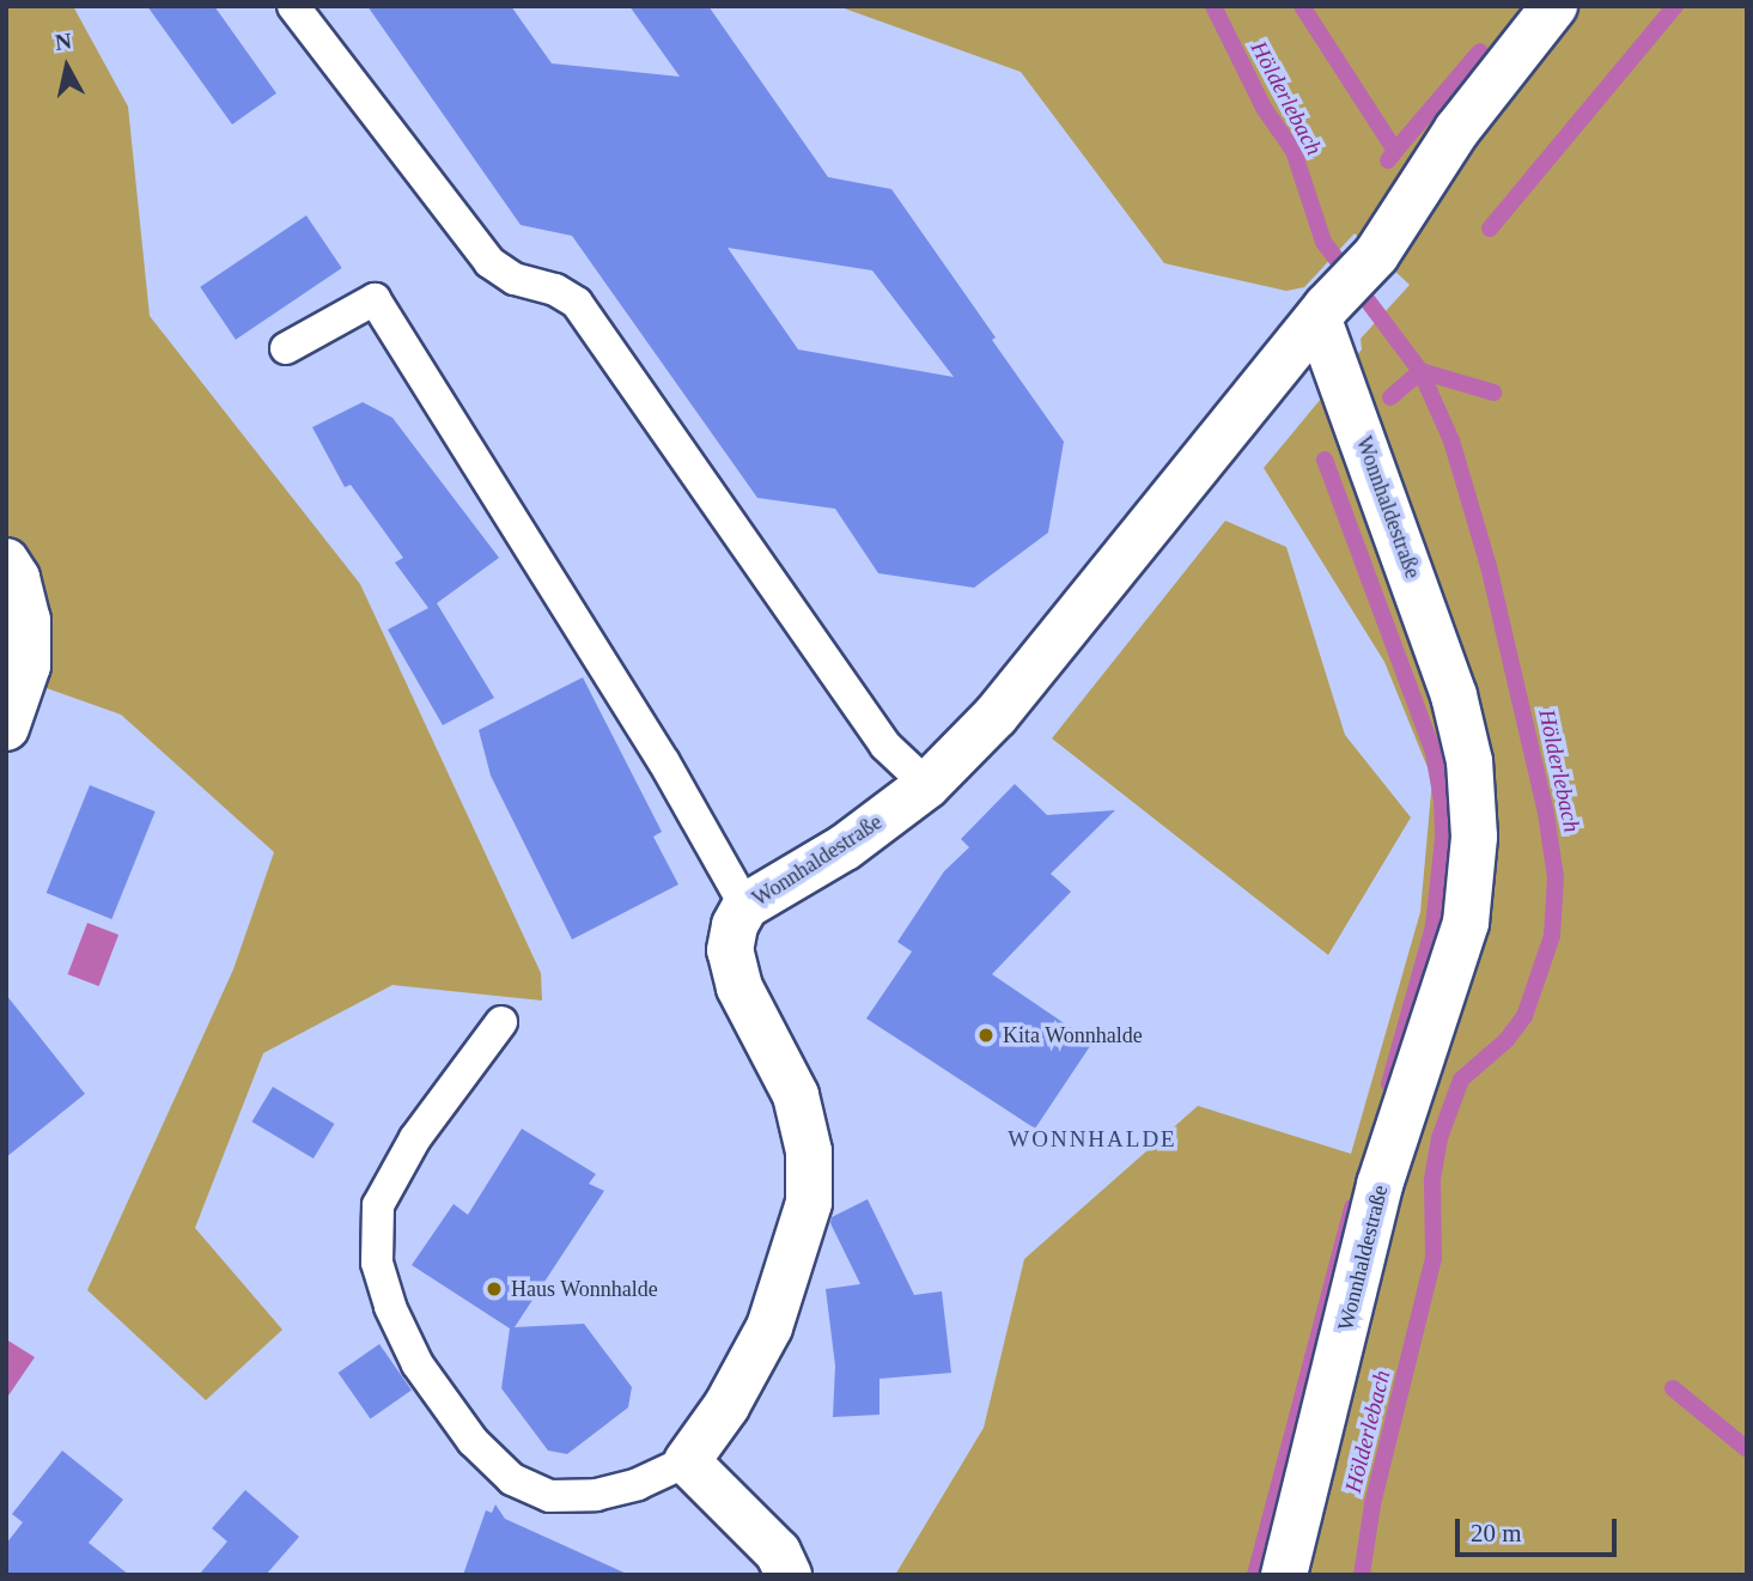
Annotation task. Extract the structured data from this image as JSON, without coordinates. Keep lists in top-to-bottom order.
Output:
{
  "streets": {
    "street": ["Wonnhaldestraße"]
  },
  "districts": ["WONNHALDE"],
  "water": ["Hölderlebach"],
  "places": ["Kita Wonnhalde", "Haus Wonnhalde"],
  "scale_bar": "20 m",
  "north": "top"
}
